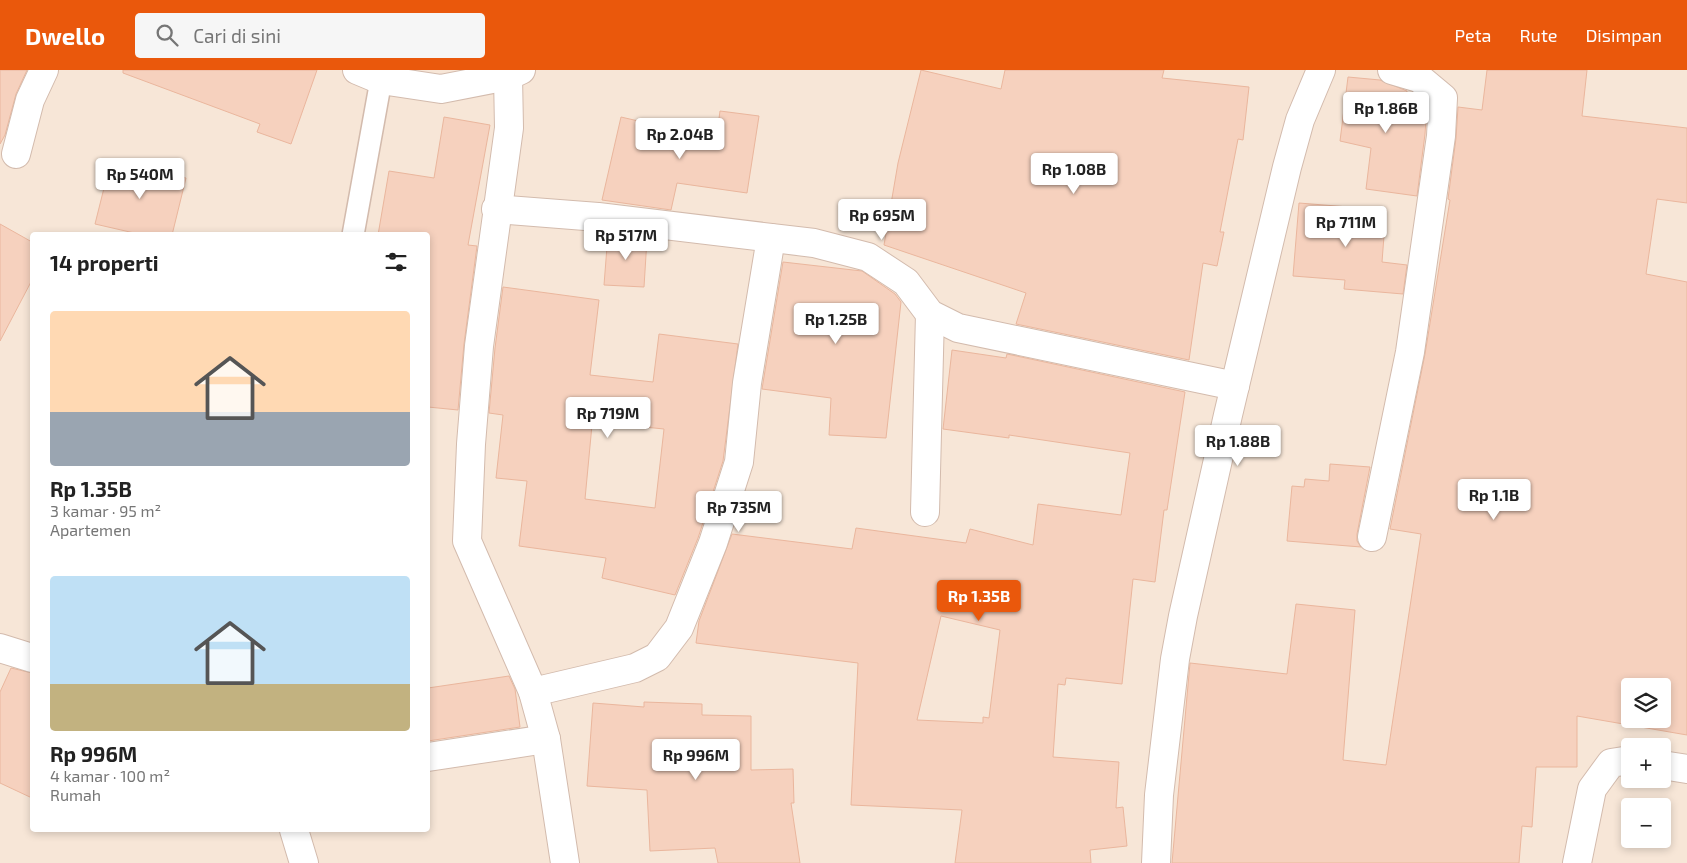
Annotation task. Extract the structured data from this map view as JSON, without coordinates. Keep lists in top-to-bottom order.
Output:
{
  "page": {
    "header": "Dwello",
    "search": "Cari di sini",
    "nav": ["Peta", "Rute", "Disimpan"],
    "price": [
      "Rp 1.86B",
      "Rp 2.04B",
      "Rp 1.08B",
      "Rp 540M",
      "Rp 695M",
      "Rp 711M",
      "Rp 517M",
      "Rp 1.25B",
      "Rp 719M",
      "Rp 1.88B",
      "Rp 1.1B",
      "Rp 735M",
      "Rp 1.35B",
      "Rp 996M"
    ],
    "heading": "14 properti",
    "list": [
      {
        "name": "Rp 1.35B",
        "note": "3 kamar · 95 m² · Apartemen"
      },
      {
        "name": "Rp 996M",
        "note": "4 kamar · 100 m² · Rumah"
      }
    ],
    "map_buttons": ["+", "−"]
  }
}
